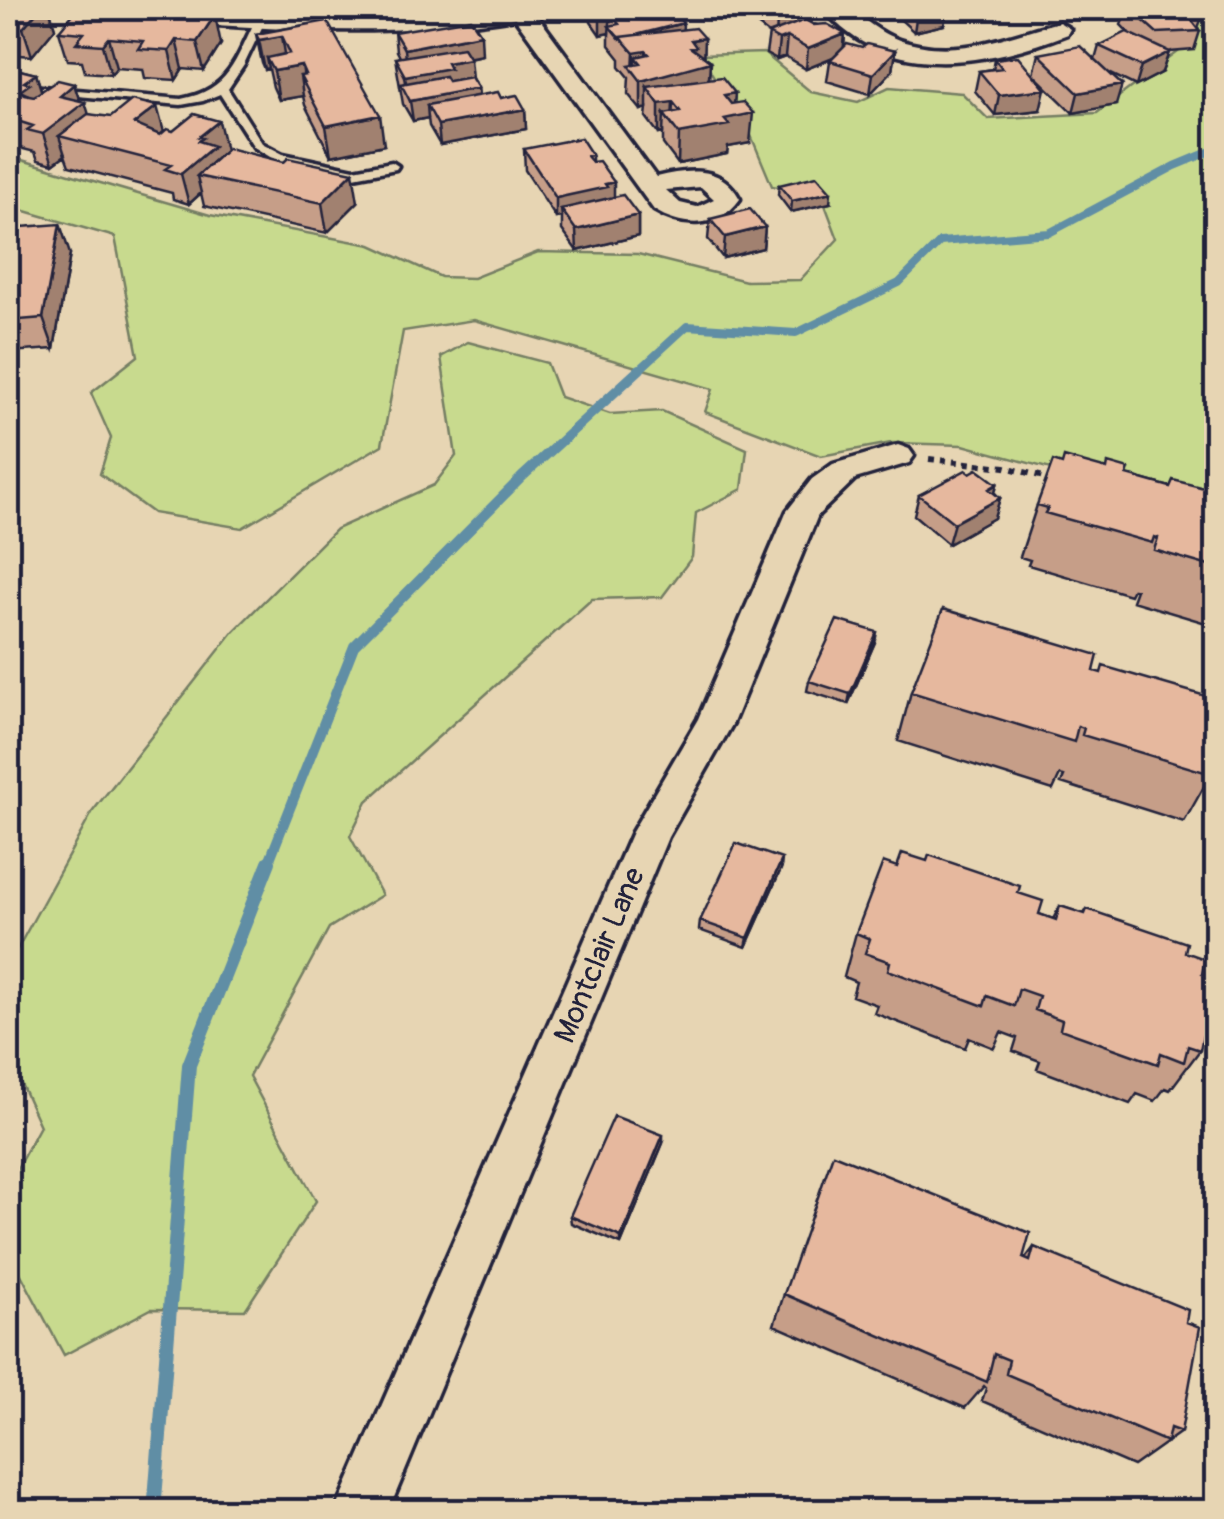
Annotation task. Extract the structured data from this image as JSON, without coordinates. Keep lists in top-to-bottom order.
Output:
{
  "streets": {
    "street": ["Montclair Lane"]
  }
}
